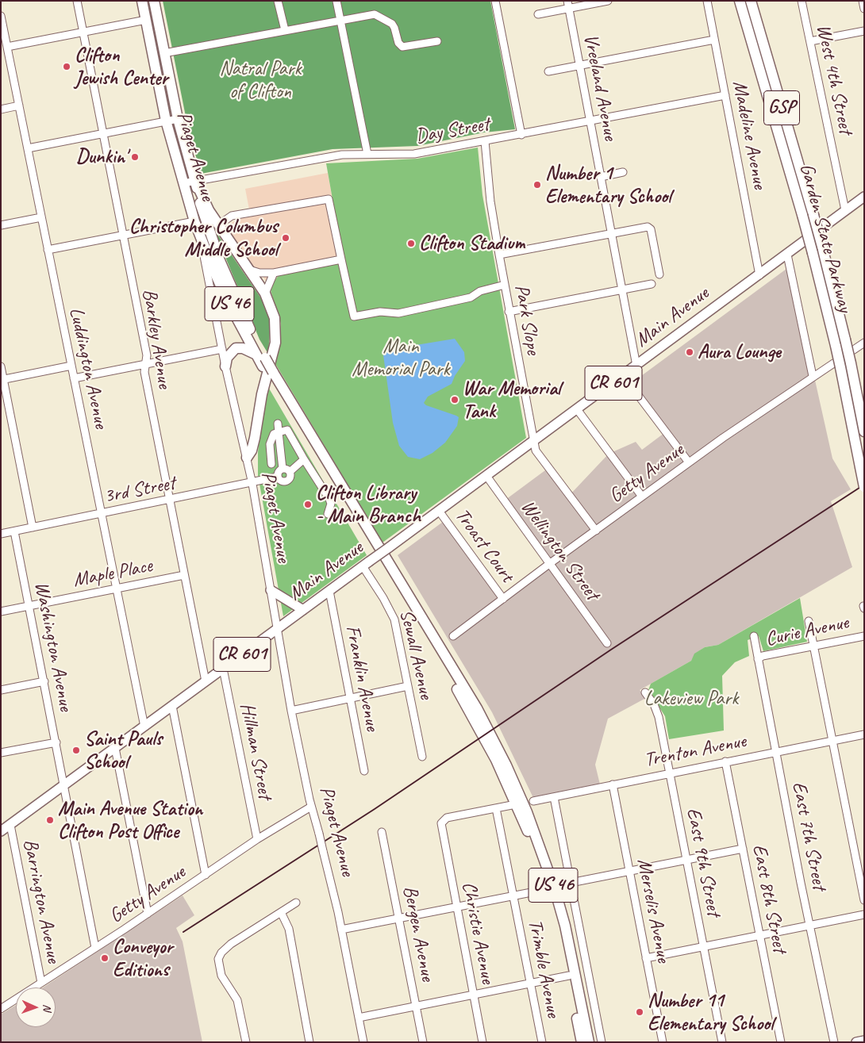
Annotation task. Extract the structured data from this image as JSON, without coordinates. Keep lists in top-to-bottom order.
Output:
{
  "streets": {
    "highway": [
      "GSP",
      "Piaget Avenue",
      "Garden State Parkway",
      "US 46"
    ],
    "main road": ["Main Avenue", "CR 601"],
    "street": [
      "West 4th Street",
      "Vreeland Avenue",
      "Day Street",
      "Madeline Avenue",
      "Park Slope",
      "Barkley Avenue",
      "Luddington Avenue",
      "Getty Avenue",
      "3rd Street",
      "Troast Court",
      "Wellington Street",
      "Maple Place",
      "Curie Avenue",
      "Washington Avenue",
      "Sewall Avenue",
      "Franklin Avenue",
      "Hillman Street",
      "Trenton Avenue",
      "East 7th Street",
      "East 9th Street",
      "East 8th Street",
      "Barrington Avenue",
      "Merselis Avenue",
      "Christie Avenue",
      "Bergen Avenue",
      "Trimble Avenue"
    ]
  },
  "crossings": [
    ["West 4th Street", "Main Avenue"],
    ["Vreeland Avenue", "Day Street"],
    ["Vreeland Avenue", "Main Avenue"],
    ["Day Street", "Madeline Avenue"],
    ["Day Street", "Piaget Avenue"],
    ["Day Street", "Park Slope"],
    ["Madeline Avenue", "Main Avenue"],
    ["Piaget Avenue", "US 46"],
    ["Piaget Avenue", "Main Avenue"],
    ["Piaget Avenue", "Getty Avenue"],
    ["Piaget Avenue", "3rd Street"],
    ["Main Avenue", "Park Slope"],
    ["Main Avenue", "Barkley Avenue"],
    ["Main Avenue", "Luddington Avenue"],
    ["Main Avenue", "Troast Court"],
    ["Main Avenue", "Wellington Street"],
    ["Main Avenue", "Washington Avenue"],
    ["Main Avenue", "Sewall Avenue"],
    ["Main Avenue", "Franklin Avenue"],
    ["Main Avenue", "Hillman Street"],
    ["Main Avenue", "Barrington Avenue"],
    ["Park Slope", "Getty Avenue"],
    ["Barkley Avenue", "3rd Street"],
    ["Barkley Avenue", "Maple Place"],
    ["Luddington Avenue", "3rd Street"],
    ["Luddington Avenue", "Maple Place"],
    ["Getty Avenue", "Troast Court"],
    ["Getty Avenue", "Wellington Street"],
    ["Getty Avenue", "Washington Avenue"],
    ["Getty Avenue", "Hillman Street"],
    ["Getty Avenue", "Barrington Avenue"],
    ["Maple Place", "Washington Avenue"],
    ["Curie Avenue", "East 7th Street"],
    ["Trenton Avenue", "East 7th Street"],
    ["Trenton Avenue", "East 9th Street"],
    ["Trenton Avenue", "East 8th Street"],
    ["Trenton Avenue", "Merselis Avenue"],
    ["Christie Avenue", "Trimble Avenue"]
  ],
  "parks": ["Natral Park of Clifton", "Main Memorial Park", "Lakeview Park"],
  "places": [
    "Clifton Jewish Center",
    "Dunkin'",
    "Number 1 Elementary School",
    "Christopher Columbus Middle School",
    "Clifton Stadium",
    "Aura Lounge",
    "War Memorial Tank",
    "Clifton Library - Main Branch",
    "Saint Pauls School",
    "Main Avenue Station Clifton Post Office",
    "Conveyor Editions",
    "Number 11 Elementary School"
  ],
  "north": "right"
}
